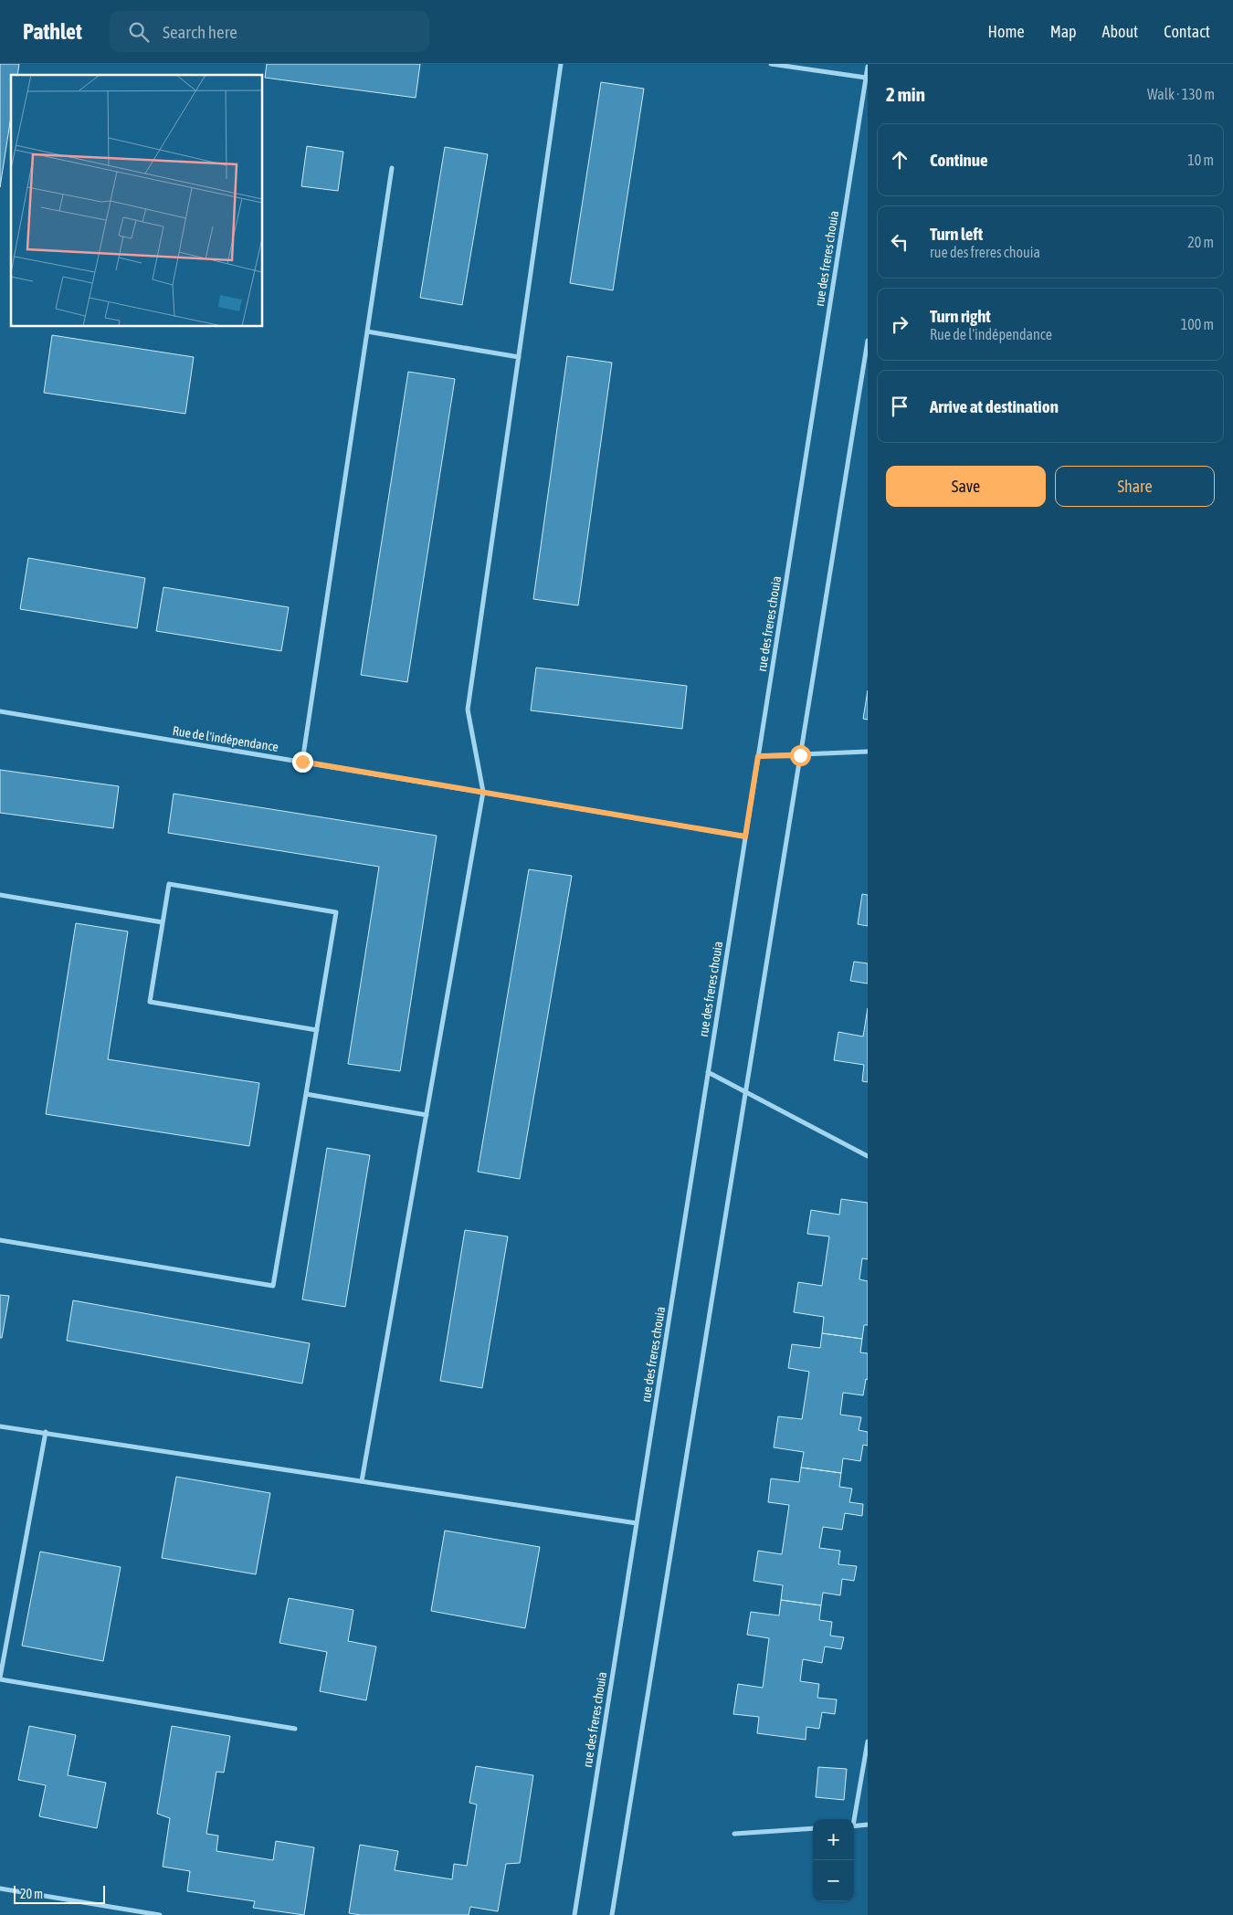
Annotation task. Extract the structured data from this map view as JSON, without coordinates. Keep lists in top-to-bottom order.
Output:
{
  "streets": {
    "street": ["rue des freres chouia", "Rue de l'indépendance"]
  },
  "crossings": [
    ["rue des freres chouia", "Rue de l'indépendance"]
  ],
  "scale_bar": "20 m",
  "page": {
    "header": "Pathlet",
    "search": "Search here",
    "nav": [
      "Home",
      "Map",
      "About",
      "Contact"
    ],
    "heading": ["2 min", "Walk · 130 m"],
    "list": [
      ["Continue", "10 m"],
      ["Turn left", "rue des freres chouia", "20 m"],
      ["Turn right", "Rue de l'indépendance", "100 m"],
      "Arrive at destination"
    ],
    "buttons": ["Save", "Share"],
    "map_buttons": ["+", "−"],
    "scale": "20 m"
  }
}
